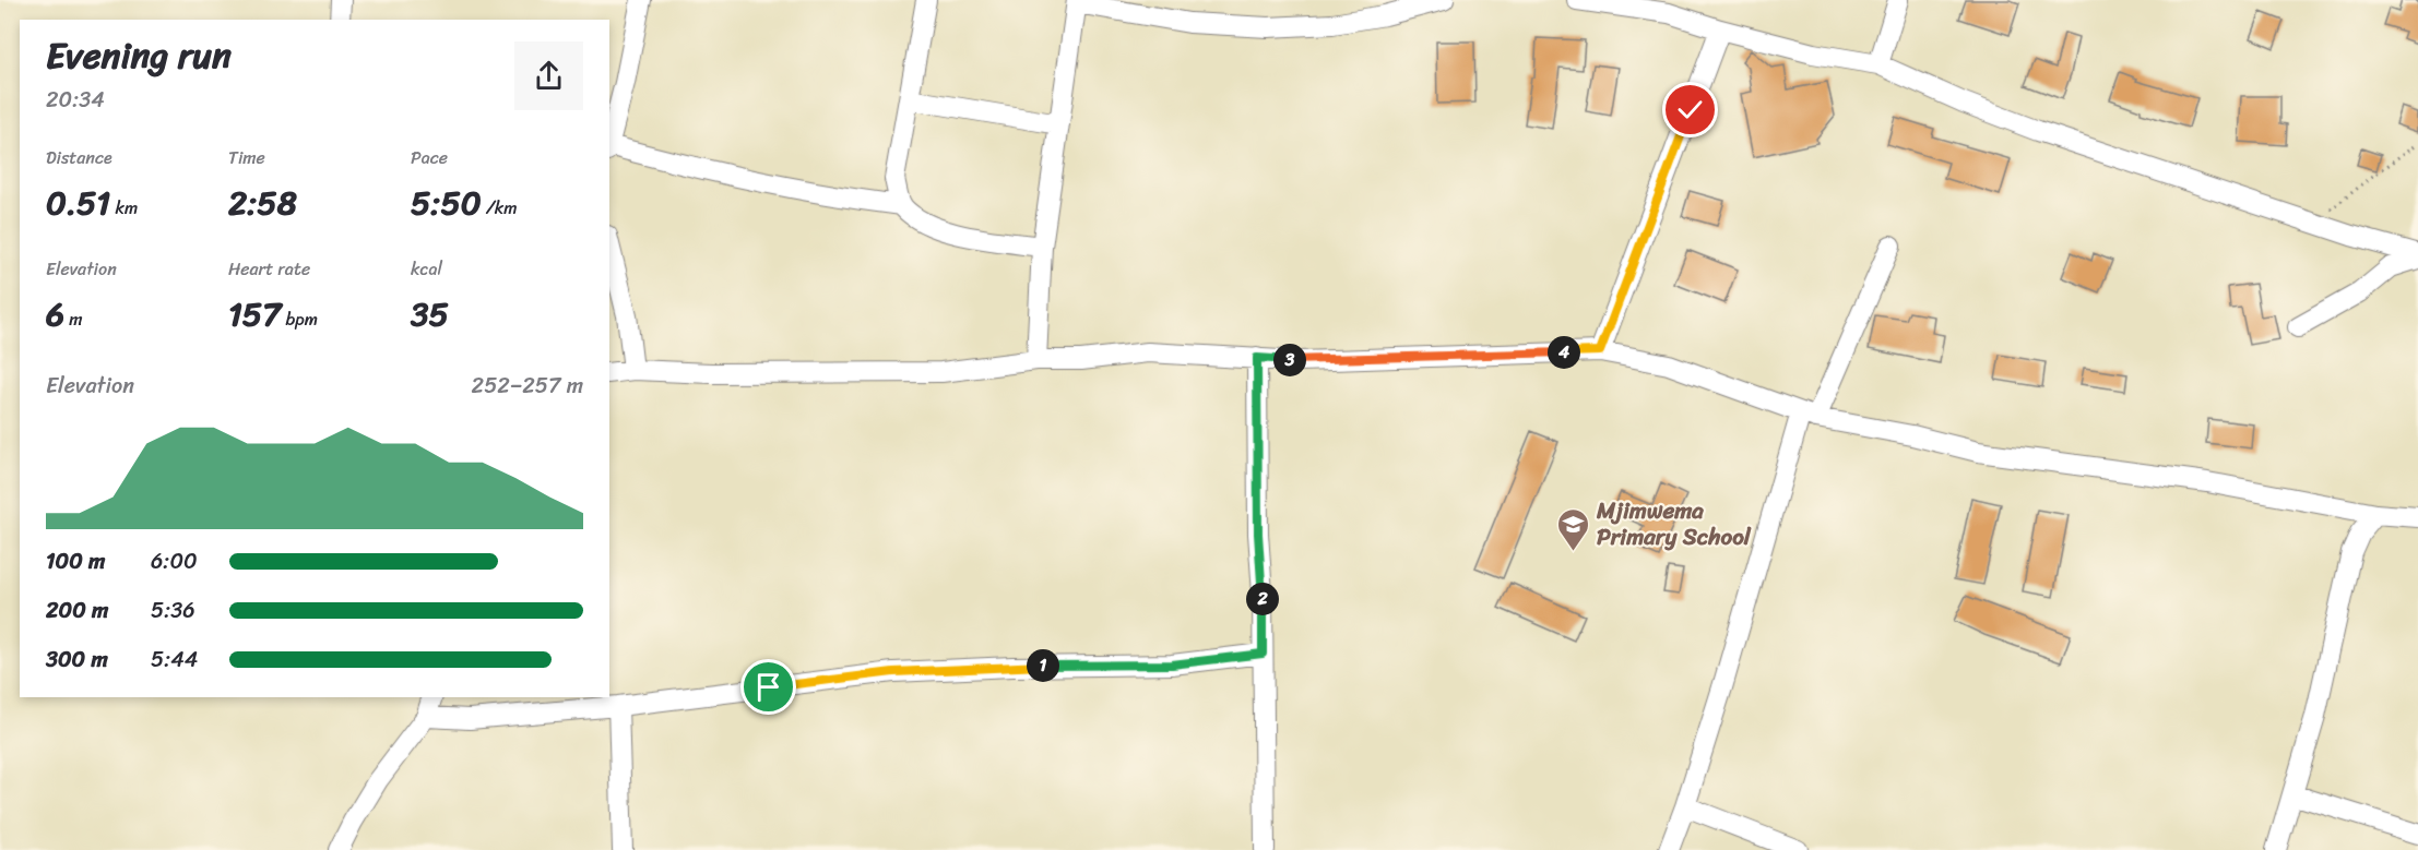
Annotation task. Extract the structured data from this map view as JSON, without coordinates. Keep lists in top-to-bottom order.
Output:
{
  "places": {
    "school or university": ["Mjimwema Primary School"]
  },
  "page": {
    "heading": ["Evening run", "20:34"],
    "stats": [
      ["Distance", "0.51 km"],
      ["Time", "2:58"],
      ["Pace", "5:50 /km"],
      ["Elevation", "6 m"],
      ["Heart rate", "157 bpm"],
      ["kcal", "35"]
    ],
    "pins": [
      "4",
      "3",
      "2",
      "1"
    ],
    "chart": ["Elevation", "252–257 m"],
    "list": [
      {
        "name": "100 m",
        "note": "6:00"
      },
      {
        "name": "200 m",
        "note": "5:36"
      },
      {
        "name": "300 m",
        "note": "5:44"
      }
    ]
  }
}
